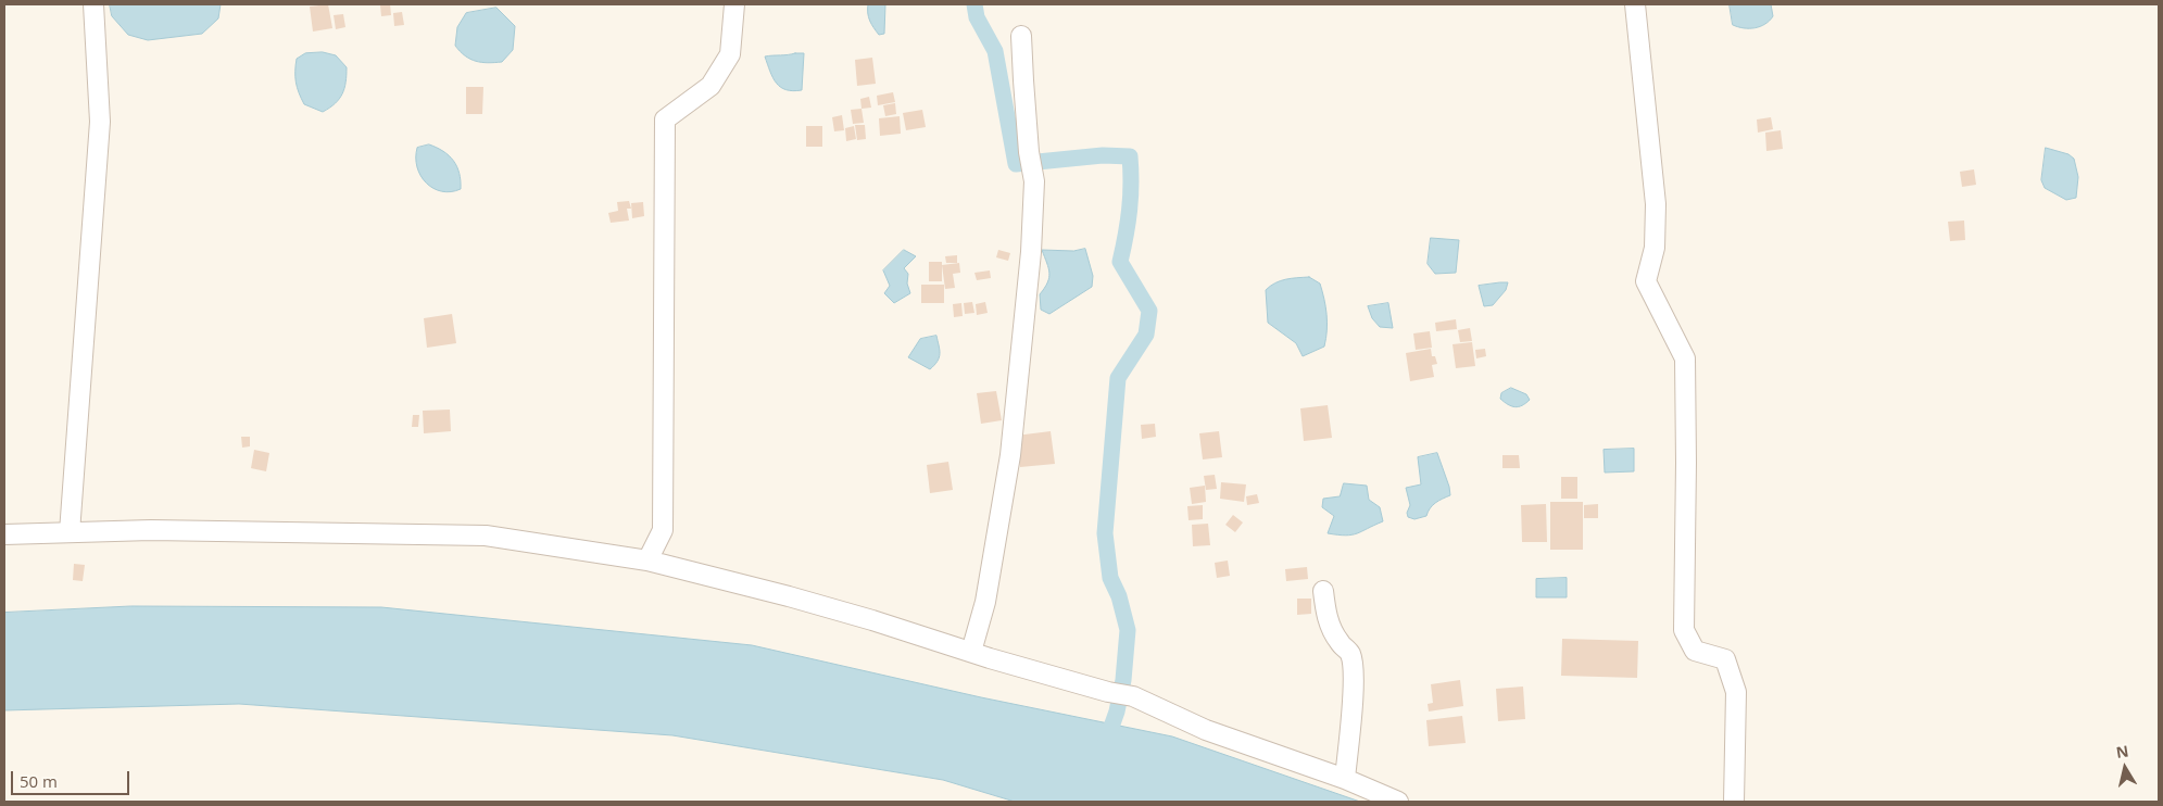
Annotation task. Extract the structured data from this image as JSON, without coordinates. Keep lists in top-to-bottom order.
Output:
{
  "scale_bar": "50 m",
  "north": "top"
}
